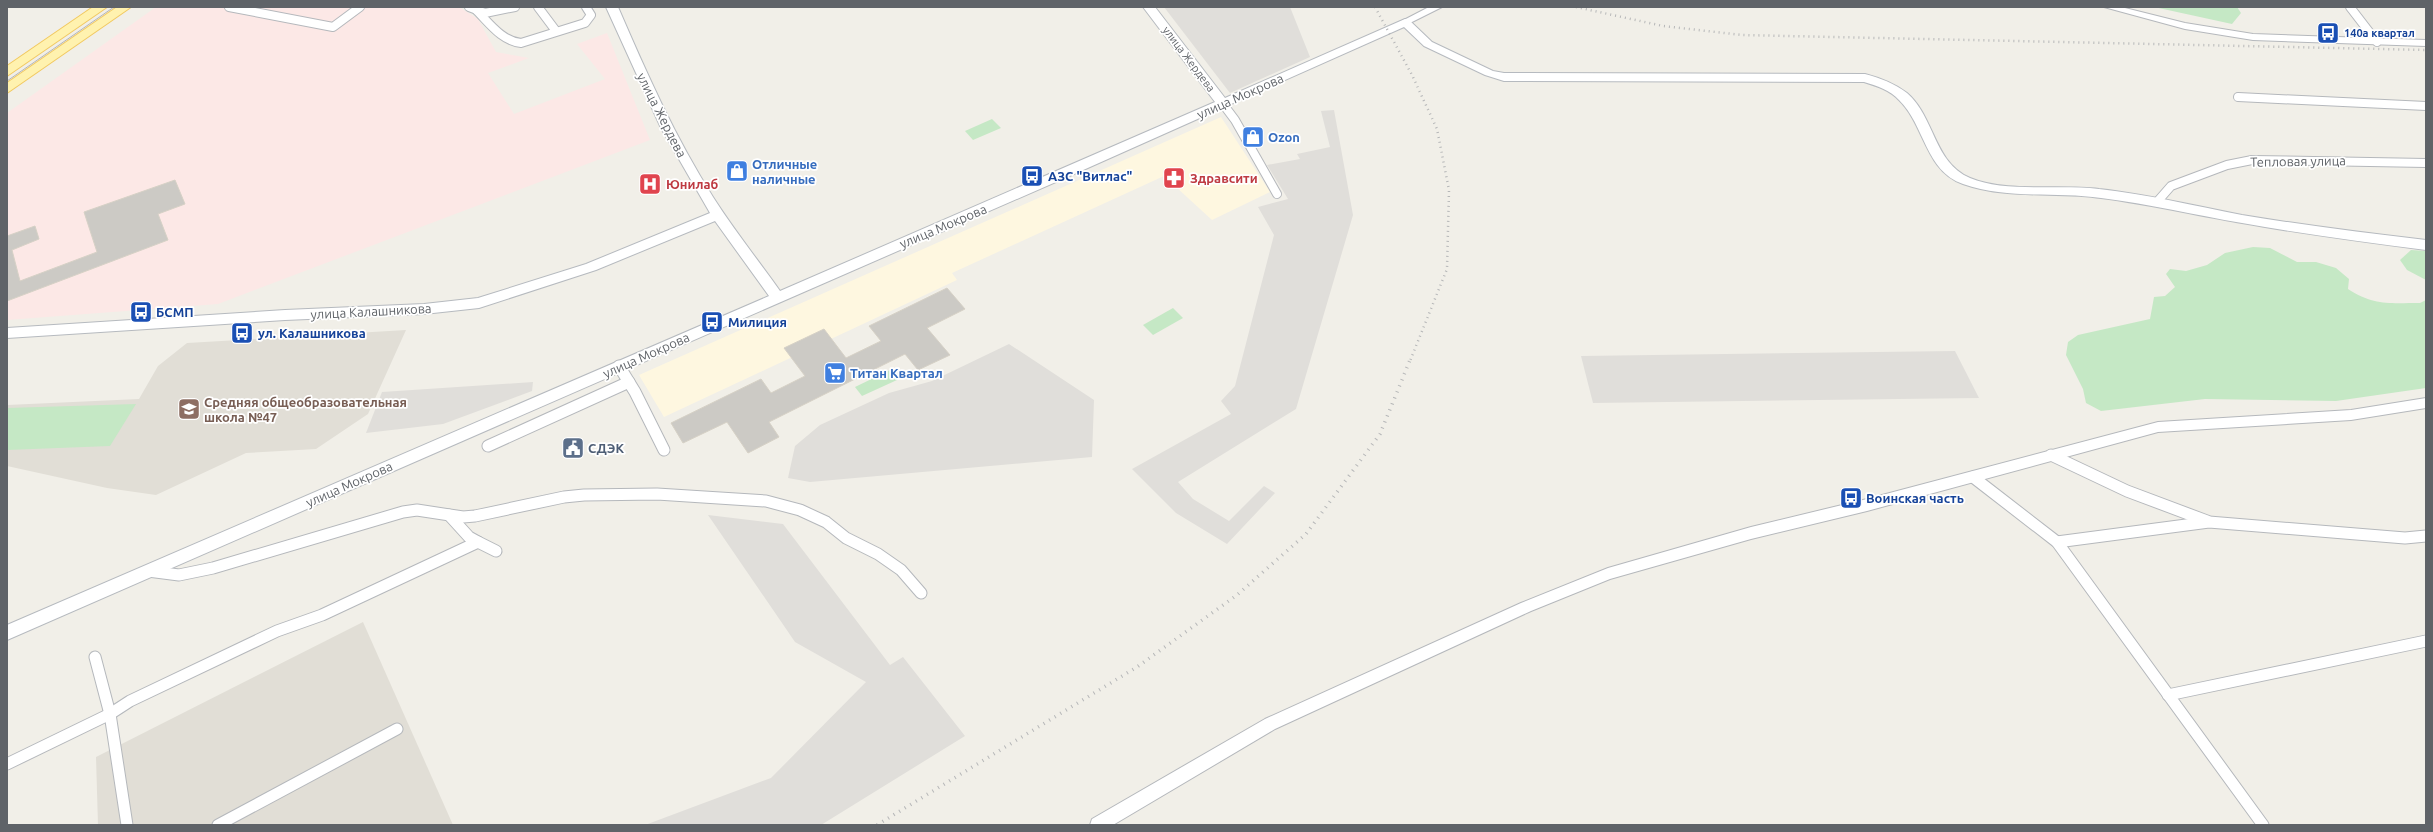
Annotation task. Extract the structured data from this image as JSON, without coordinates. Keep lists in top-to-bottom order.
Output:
{
  "streets": {
    "main road": ["улица Жердева", "улица Мокрова", "улица Калашникова"],
    "street": ["Тепловая улица"]
  },
  "crossings": [
    ["улица Жердева", "улица Мокрова"],
    ["улица Жердева", "улица Калашникова"]
  ],
  "places": {
    "bus stop": [
      "140а квартал",
      "АЗС \"Витлас\"",
      "БСМП",
      "Милиция",
      "ул. Калашникова",
      "Воинская часть"
    ],
    "shop": ["Ozon", "Отличные наличные"],
    "pharmacy": ["Здравсити"],
    "hospital": ["Юнилаб"],
    "supermarket": ["Титан Квартал"],
    "school or university": ["Средняя общеобразовательная школа №47"],
    "public building": ["СДЭК"]
  }
}
